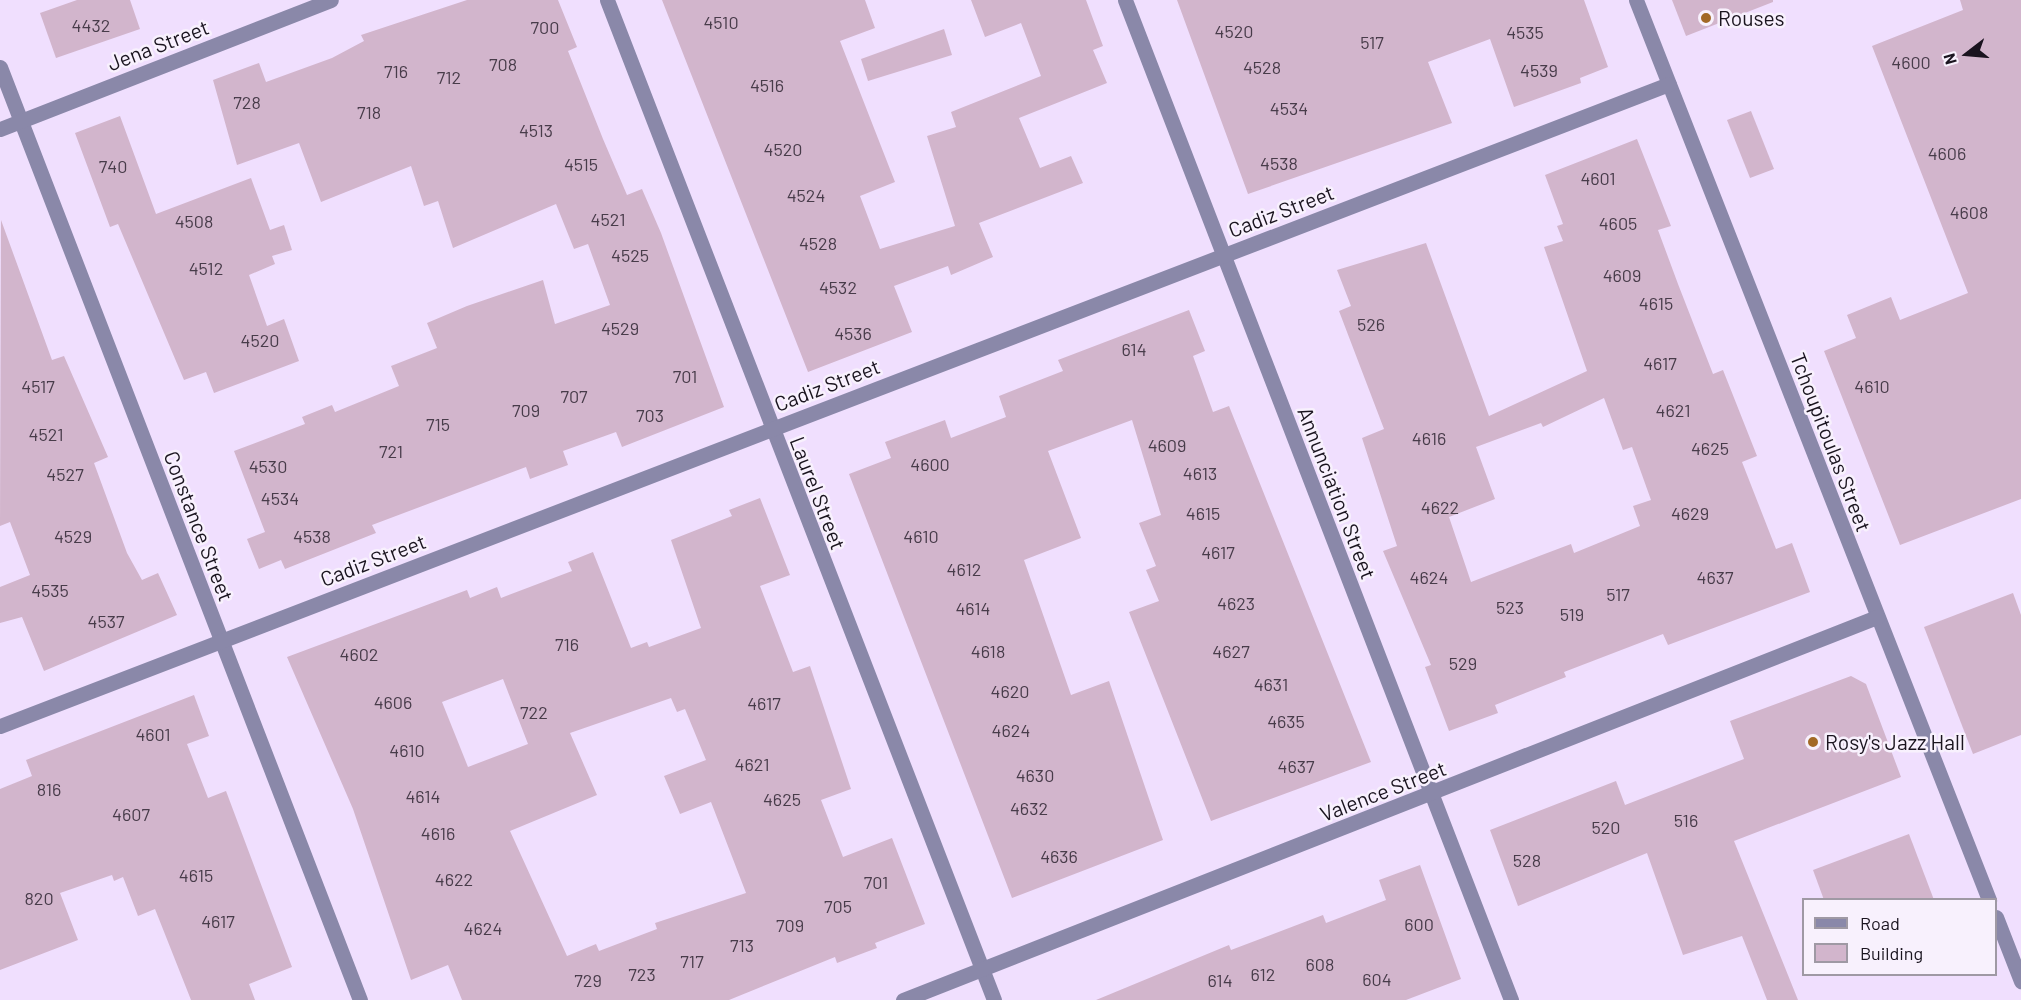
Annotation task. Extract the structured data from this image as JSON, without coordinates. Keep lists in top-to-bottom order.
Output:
{
  "streets": {
    "street": [
      "Jena Street",
      "Cadiz Street",
      "Tchoupitoulas Street",
      "Laurel Street",
      "Annunciation Street",
      "Constance Street",
      "Valence Street"
    ]
  },
  "crossings": [
    ["Jena Street", "Constance Street"],
    ["Cadiz Street", "Tchoupitoulas Street"],
    ["Cadiz Street", "Laurel Street"],
    ["Cadiz Street", "Annunciation Street"],
    ["Cadiz Street", "Constance Street"],
    ["Tchoupitoulas Street", "Valence Street"],
    ["Laurel Street", "Valence Street"],
    ["Annunciation Street", "Valence Street"]
  ],
  "places": ["Rouses", "Rosy's Jazz Hall"],
  "house_numbers": [
    "4510",
    "4432",
    "700",
    "4520",
    "4535",
    "517",
    "4600",
    "708",
    "4528",
    "4539",
    "716",
    "712",
    "4516",
    "728",
    "4534",
    "718",
    "4513",
    "4520",
    "4606",
    "4538",
    "4515",
    "740",
    "4601",
    "4524",
    "4608",
    "4521",
    "4508",
    "4605",
    "4528",
    "4525",
    "4512",
    "4609",
    "4532",
    "4615",
    "526",
    "4529",
    "4536",
    "4520",
    "614",
    "4617",
    "701",
    "4517",
    "4610",
    "707",
    "709",
    "4621",
    "703",
    "715",
    "4521",
    "4616",
    "4609",
    "4625",
    "721",
    "4600",
    "4530",
    "4613",
    "4527",
    "4534",
    "4622",
    "4615",
    "4629",
    "4529",
    "4538",
    "4610",
    "4617",
    "4612",
    "4624",
    "4637",
    "4535",
    "517",
    "4623",
    "523",
    "4614",
    "519",
    "4537",
    "716",
    "4618",
    "4627",
    "4602",
    "529",
    "4631",
    "4620",
    "4606",
    "4617",
    "722",
    "4635",
    "4624",
    "4601",
    "4610",
    "4621",
    "4637",
    "4630",
    "816",
    "4614",
    "4625",
    "4632",
    "4607",
    "516",
    "520",
    "4616",
    "4636",
    "528",
    "4615",
    "4622",
    "701",
    "820",
    "705",
    "4617",
    "600",
    "709",
    "4624",
    "713",
    "717",
    "608",
    "723",
    "612",
    "604",
    "729",
    "614"
  ],
  "legend": ["Road", "Building"],
  "north": "left"
}
